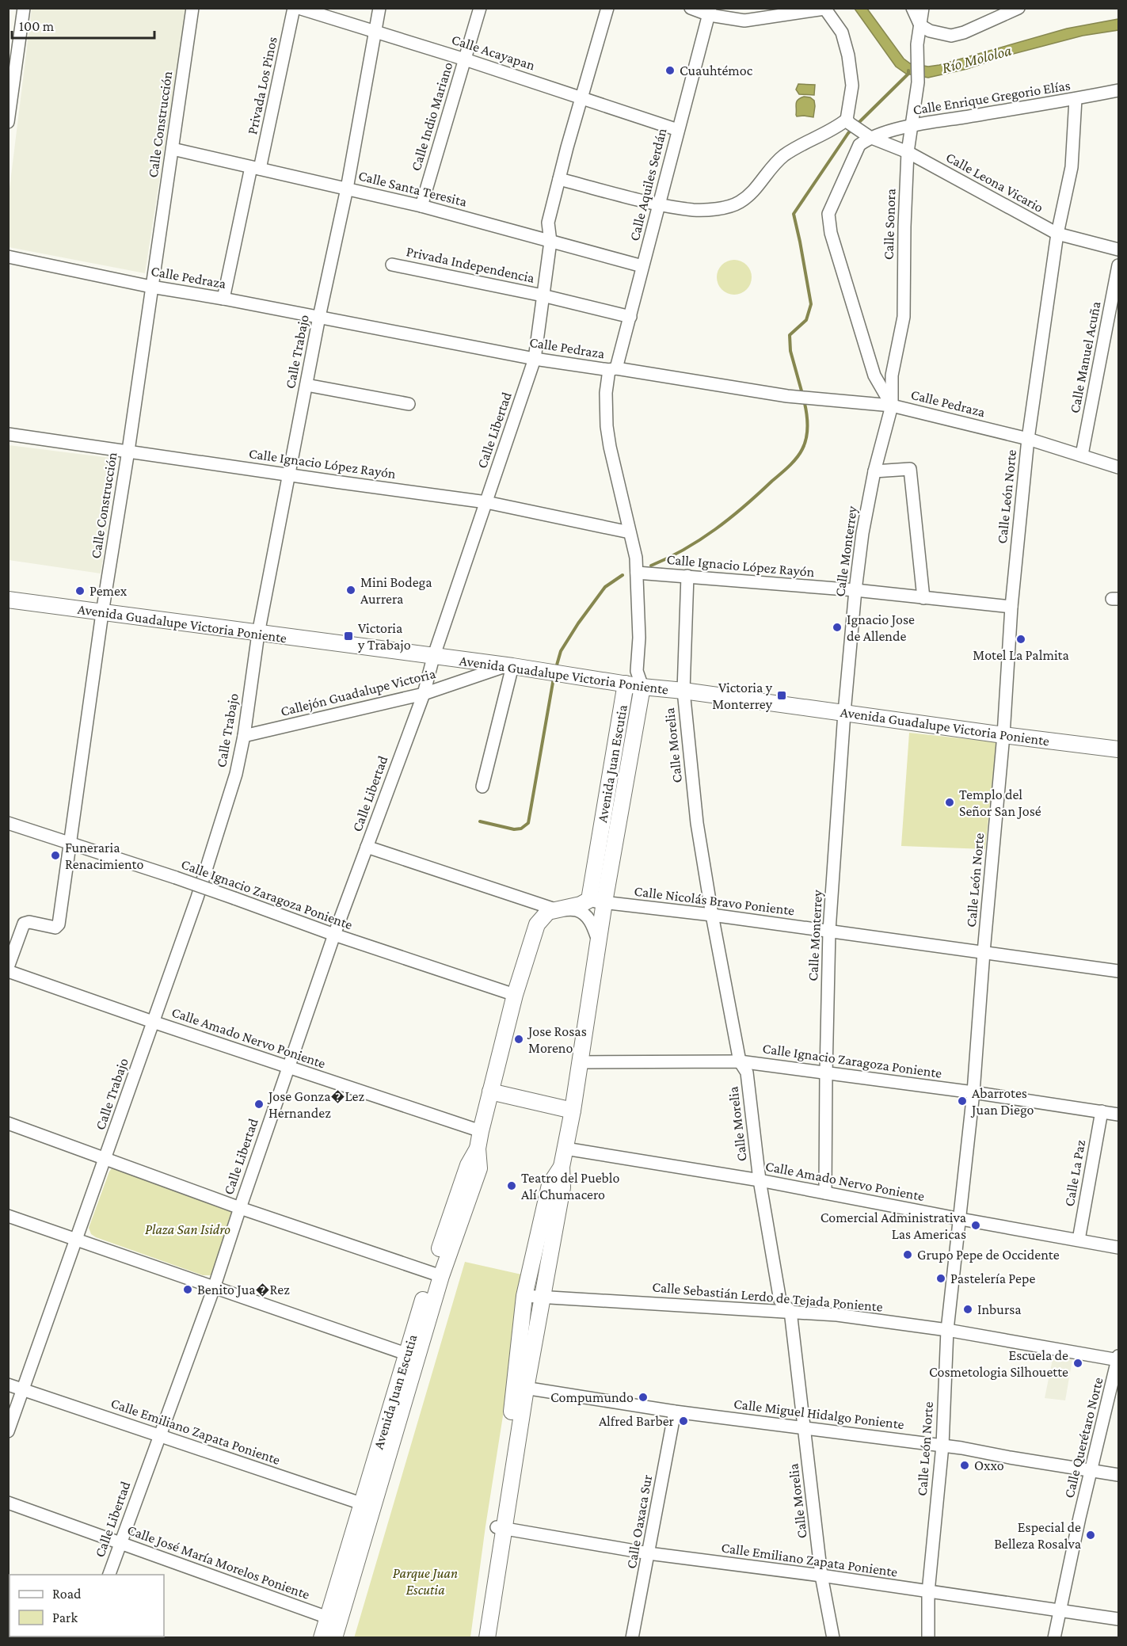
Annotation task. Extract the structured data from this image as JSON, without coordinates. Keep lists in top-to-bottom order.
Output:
{
  "streets": {
    "main road": ["Avenida Guadalupe Victoria Poniente", "Avenida Juan Escutia"],
    "street": [
      "Calle Acayapan",
      "Privada Los Pinos",
      "Calle Enrique Gregorio Elías",
      "Calle Indio Mariano",
      "Calle Construcción",
      "Calle Leona Vicario",
      "Calle Aquiles Serdán",
      "Calle Santa Teresita",
      "Calle Sonora",
      "Privada Independencia",
      "Calle Pedraza",
      "Calle Trabajo",
      "Calle Manuel Acuña",
      "Calle Libertad",
      "Calle Ignacio López Rayón",
      "Calle León Norte",
      "Calle Monterrey",
      "Callejón Guadalupe Victoria",
      "Calle Morelia",
      "Calle Ignacio Zaragoza Poniente",
      "Calle Nicolás Bravo Poniente",
      "Calle Amado Nervo Poniente",
      "Calle La Paz",
      "Calle Sebastián Lerdo de Tejada Poniente",
      "Calle Miguel Hidalgo Poniente",
      "Calle Emiliano Zapata Poniente",
      "Calle Querétaro Norte",
      "Calle Oaxaca Sur",
      "Calle José María Morelos Poniente"
    ]
  },
  "crossings": [
    ["Calle Acayapan", "Calle Indio Mariano"],
    ["Calle Acayapan", "Calle Aquiles Serdán"],
    ["Calle Acayapan", "Calle Trabajo"],
    ["Calle Acayapan", "Calle Libertad"],
    ["Privada Los Pinos", "Calle Santa Teresita"],
    ["Privada Los Pinos", "Calle Pedraza"],
    ["Calle Enrique Gregorio Elías", "Calle Leona Vicario"],
    ["Calle Enrique Gregorio Elías", "Calle Sonora"],
    ["Calle Enrique Gregorio Elías", "Calle León Norte"],
    ["Calle Indio Mariano", "Calle Santa Teresita"],
    ["Calle Construcción", "Calle Santa Teresita"],
    ["Calle Construcción", "Calle Pedraza"],
    ["Calle Construcción", "Calle Ignacio López Rayón"],
    ["Calle Construcción", "Avenida Guadalupe Victoria Poniente"],
    ["Calle Construcción", "Calle Ignacio Zaragoza Poniente"],
    ["Calle Leona Vicario", "Calle Sonora"],
    ["Calle Leona Vicario", "Calle León Norte"],
    ["Calle Aquiles Serdán", "Calle Santa Teresita"],
    ["Calle Aquiles Serdán", "Privada Independencia"],
    ["Calle Aquiles Serdán", "Calle Pedraza"],
    ["Calle Aquiles Serdán", "Calle Ignacio López Rayón"],
    ["Calle Aquiles Serdán", "Avenida Juan Escutia"],
    ["Calle Santa Teresita", "Calle Trabajo"],
    ["Calle Santa Teresita", "Calle Libertad"],
    ["Calle Sonora", "Calle Pedraza"],
    ["Calle Sonora", "Calle Monterrey"],
    ["Privada Independencia", "Calle Libertad"],
    ["Calle Pedraza", "Calle Trabajo"],
    ["Calle Pedraza", "Calle Manuel Acuña"],
    ["Calle Pedraza", "Calle Libertad"],
    ["Calle Pedraza", "Calle León Norte"],
    ["Calle Pedraza", "Calle Monterrey"],
    ["Calle Trabajo", "Calle Ignacio López Rayón"],
    ["Calle Trabajo", "Avenida Guadalupe Victoria Poniente"],
    ["Calle Trabajo", "Callejón Guadalupe Victoria"],
    ["Calle Trabajo", "Calle Amado Nervo Poniente"],
    ["Calle Trabajo", "Calle Emiliano Zapata Poniente"],
    ["Calle Libertad", "Calle Ignacio López Rayón"],
    ["Calle Libertad", "Avenida Guadalupe Victoria Poniente"],
    ["Calle Libertad", "Callejón Guadalupe Victoria"],
    ["Calle Libertad", "Calle Ignacio Zaragoza Poniente"],
    ["Calle Libertad", "Calle Amado Nervo Poniente"],
    ["Calle Libertad", "Calle Emiliano Zapata Poniente"],
    ["Calle Libertad", "Calle José María Morelos Poniente"],
    ["Calle Ignacio López Rayón", "Calle León Norte"],
    ["Calle Ignacio López Rayón", "Calle Monterrey"],
    ["Calle Ignacio López Rayón", "Calle Morelia"],
    ["Calle León Norte", "Avenida Guadalupe Victoria Poniente"],
    ["Calle León Norte", "Calle Ignacio Zaragoza Poniente"],
    ["Calle León Norte", "Calle Nicolás Bravo Poniente"],
    ["Calle León Norte", "Calle Amado Nervo Poniente"],
    ["Calle León Norte", "Calle Sebastián Lerdo de Tejada Poniente"],
    ["Calle León Norte", "Calle Miguel Hidalgo Poniente"],
    ["Calle León Norte", "Calle Emiliano Zapata Poniente"],
    ["Calle Monterrey", "Avenida Guadalupe Victoria Poniente"],
    ["Calle Monterrey", "Calle Ignacio Zaragoza Poniente"],
    ["Calle Monterrey", "Calle Nicolás Bravo Poniente"],
    ["Calle Monterrey", "Calle Amado Nervo Poniente"],
    ["Avenida Guadalupe Victoria Poniente", "Callejón Guadalupe Victoria"],
    ["Avenida Guadalupe Victoria Poniente", "Calle Morelia"],
    ["Avenida Guadalupe Victoria Poniente", "Avenida Juan Escutia"],
    ["Calle Morelia", "Calle Ignacio Zaragoza Poniente"],
    ["Calle Morelia", "Calle Nicolás Bravo Poniente"],
    ["Calle Morelia", "Calle Amado Nervo Poniente"],
    ["Calle Morelia", "Calle Sebastián Lerdo de Tejada Poniente"],
    ["Calle Morelia", "Calle Miguel Hidalgo Poniente"],
    ["Calle Morelia", "Calle Emiliano Zapata Poniente"],
    ["Avenida Juan Escutia", "Calle Ignacio Zaragoza Poniente"],
    ["Avenida Juan Escutia", "Calle Nicolás Bravo Poniente"],
    ["Avenida Juan Escutia", "Calle Amado Nervo Poniente"],
    ["Avenida Juan Escutia", "Calle Sebastián Lerdo de Tejada Poniente"],
    ["Avenida Juan Escutia", "Calle Miguel Hidalgo Poniente"],
    ["Avenida Juan Escutia", "Calle Emiliano Zapata Poniente"],
    ["Avenida Juan Escutia", "Calle José María Morelos Poniente"],
    ["Calle Ignacio Zaragoza Poniente", "Calle La Paz"],
    ["Calle Amado Nervo Poniente", "Calle La Paz"],
    ["Calle Sebastián Lerdo de Tejada Poniente", "Calle Querétaro Norte"],
    ["Calle Miguel Hidalgo Poniente", "Calle Querétaro Norte"],
    ["Calle Miguel Hidalgo Poniente", "Calle Oaxaca Sur"],
    ["Calle Emiliano Zapata Poniente", "Calle Querétaro Norte"],
    ["Calle Emiliano Zapata Poniente", "Calle Oaxaca Sur"]
  ],
  "water": ["Río Mololoa"],
  "parks": ["Plaza San Isidro", "Parque Juan Escutia"],
  "places": {
    "other": [
      "Cuauhtémoc",
      "Mini Bodega Aurrera",
      "Pemex",
      "Ignacio Jose de Allende",
      "Motel La Palmita",
      "Templo del Señor San José",
      "Funeraria Renacimiento",
      "Jose Rosas Moreno",
      "Abarrotes Juan Diego",
      "Jose Gonza�Lez Hernandez",
      "Teatro del Pueblo Alí Chumacero",
      "Comercial Administrativa Las Americas",
      "Grupo Pepe de Occidente",
      "Pastelería Pepe",
      "Benito Jua�Rez",
      "Inbursa",
      "Escuela de Cosmetologia Silhouette",
      "Compumundo",
      "Alfred Barber",
      "Oxxo",
      "Especial de Belleza Rosalva"
    ],
    "transit": ["Victoria y Trabajo", "Victoria y Monterrey"]
  },
  "legend": ["Road", "Park"],
  "scale_bar": "100 m"
}
